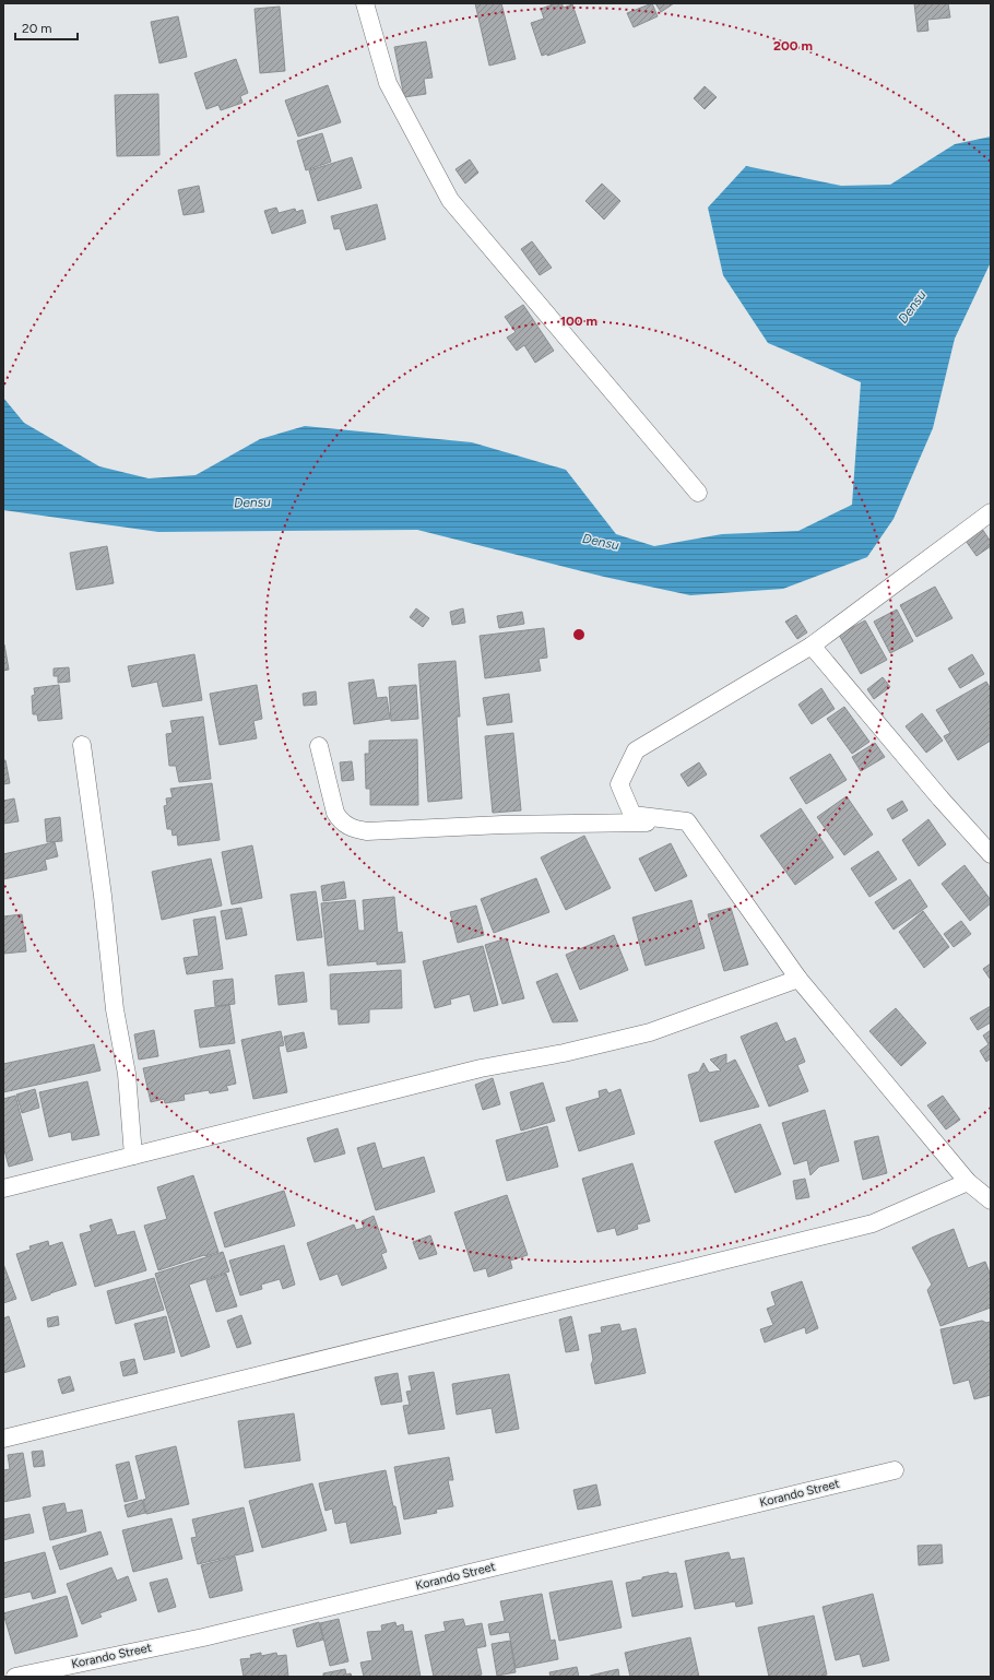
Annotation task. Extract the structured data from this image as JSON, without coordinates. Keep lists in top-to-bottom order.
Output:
{
  "streets": {
    "street": ["Korando Street"]
  },
  "water": ["Densu"],
  "scale_bar": "20 m",
  "rings": ["200 m", "100 m"]
}
